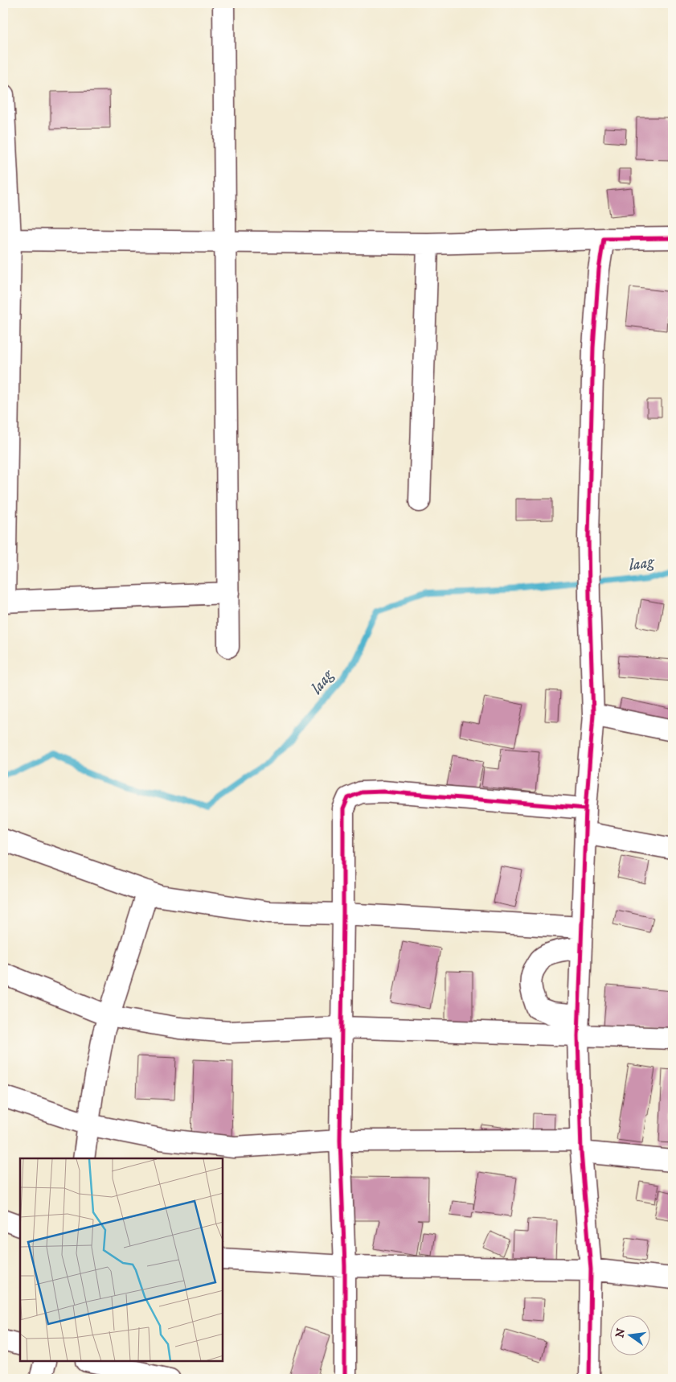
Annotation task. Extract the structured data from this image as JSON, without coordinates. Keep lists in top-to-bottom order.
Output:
{
  "water": ["laag"],
  "north": "left"
}
